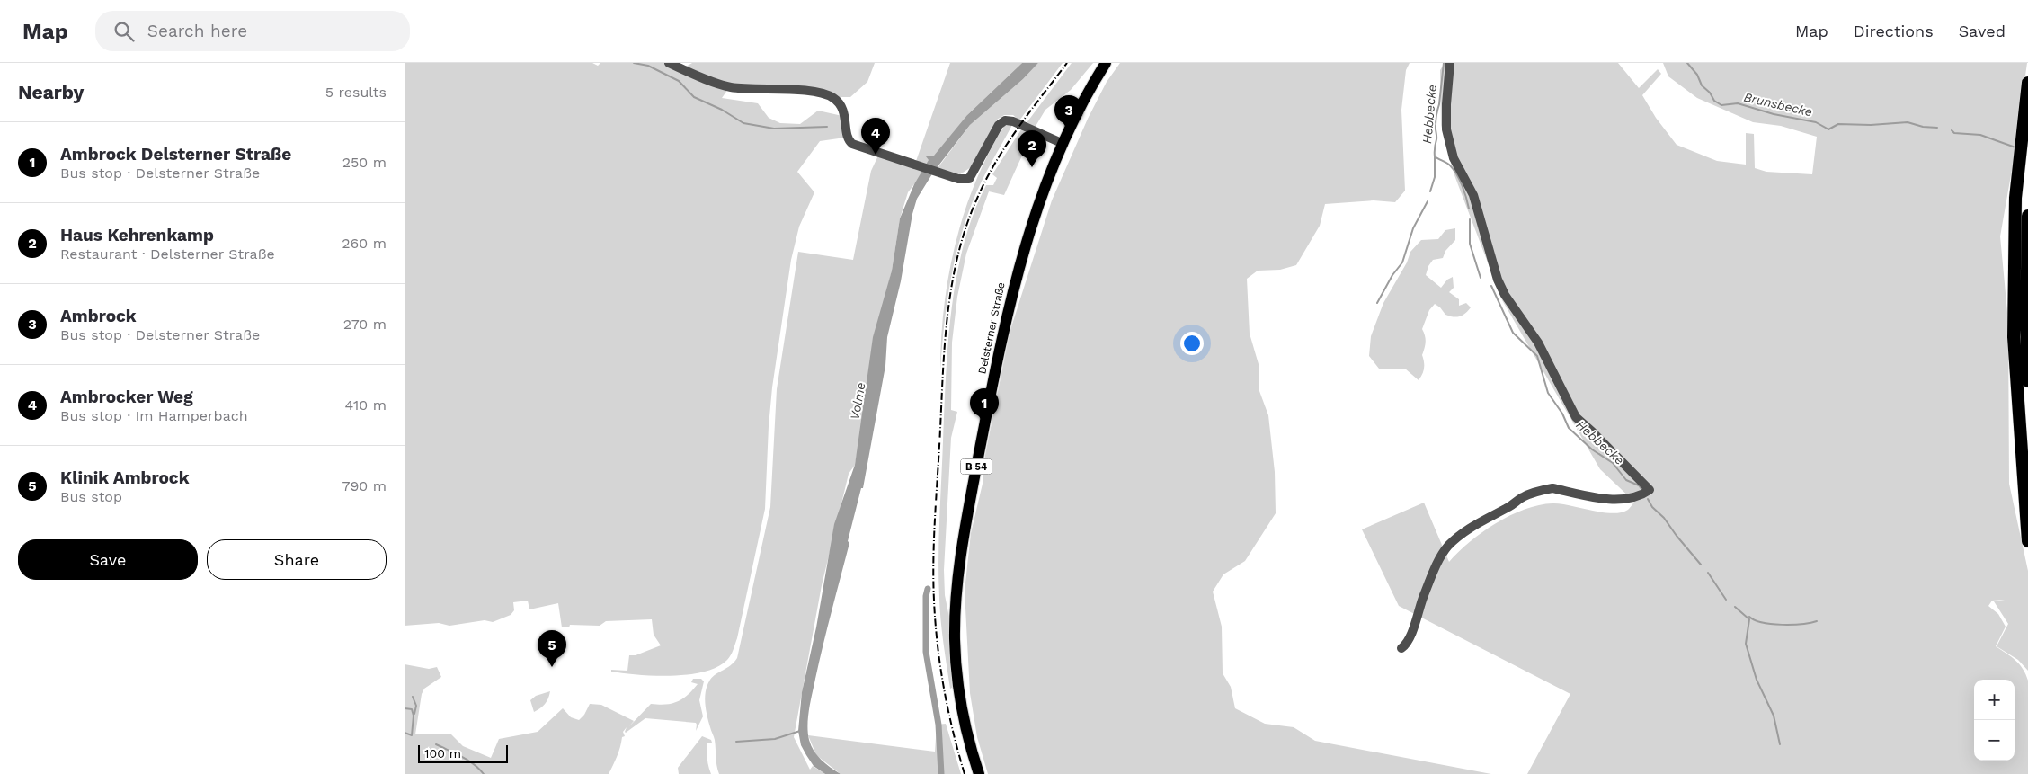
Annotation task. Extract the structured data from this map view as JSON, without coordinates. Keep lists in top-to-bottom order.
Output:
{
  "streets": {
    "main road": ["Delsterner Straße", "B 54"]
  },
  "water": ["Brunsbecke", "Hebbecke", "Volme"],
  "scale_bar": "100 m",
  "page": {
    "header": "Map",
    "search": "Search here",
    "nav": ["Map", "Directions", "Saved"],
    "heading": ["Nearby", "5 results"],
    "pins": [
      "3",
      "4",
      "2",
      "1",
      "5"
    ],
    "list": [
      {
        "mark": "1",
        "name": "Ambrock Delsterner Straße",
        "note": "Bus stop · Delsterner Straße",
        "value": "250 m"
      },
      {
        "mark": "2",
        "name": "Haus Kehrenkamp",
        "note": "Restaurant · Delsterner Straße",
        "value": "260 m"
      },
      {
        "mark": "3",
        "name": "Ambrock",
        "note": "Bus stop · Delsterner Straße",
        "value": "270 m"
      },
      {
        "mark": "4",
        "name": "Ambrocker Weg",
        "note": "Bus stop · Im Hamperbach",
        "value": "410 m"
      },
      {
        "mark": "5",
        "name": "Klinik Ambrock",
        "note": "Bus stop",
        "value": "790 m"
      }
    ],
    "buttons": ["Save", "Share"],
    "map_buttons": ["+", "−"],
    "scale": "100 m"
  }
}
